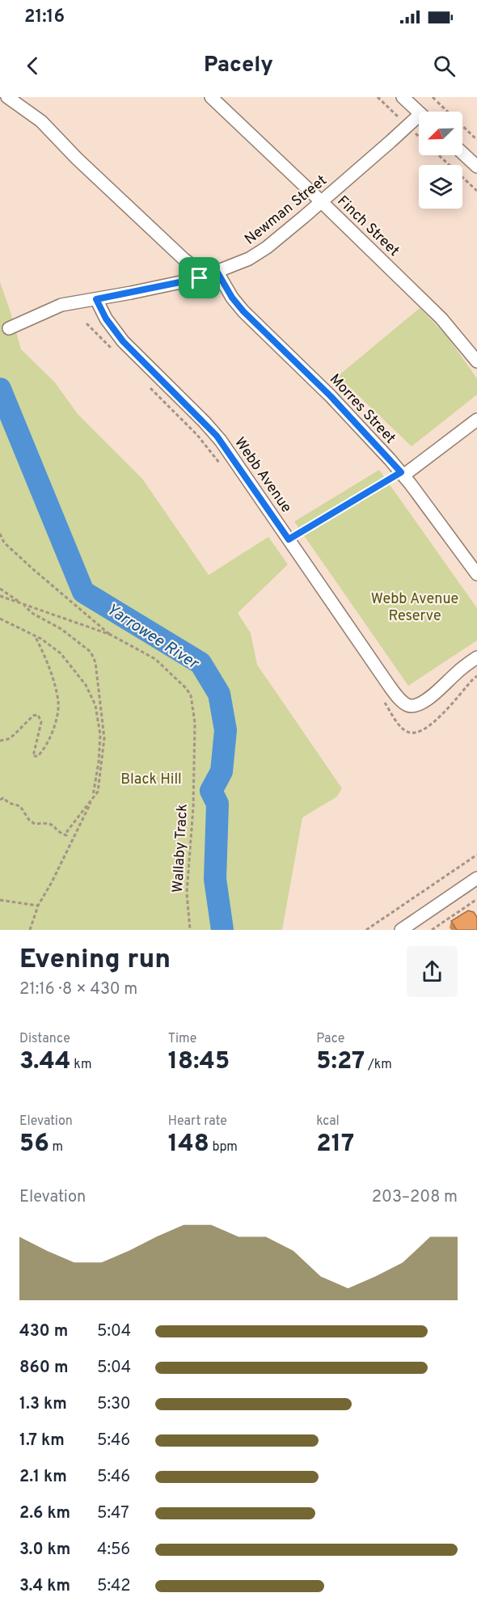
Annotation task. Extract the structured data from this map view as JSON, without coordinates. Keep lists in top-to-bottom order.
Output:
{
  "streets": {
    "street": [
      "Newman Street",
      "Finch Street",
      "Morres Street",
      "Webb Avenue"
    ],
    "path": ["Wallaby Track"]
  },
  "crossings": [
    ["Newman Street", "Finch Street"],
    ["Newman Street", "Morres Street"],
    ["Newman Street", "Webb Avenue"]
  ],
  "water": ["Yarrowee River"],
  "parks": ["Webb Avenue Reserve", "Black Hill"],
  "north": "bottom left",
  "page": {
    "status": "21:16",
    "header": "Pacely",
    "heading": ["Evening run", "21:16 · 8 × 430 m"],
    "stats": [
      ["Distance", "3.44 km"],
      ["Time", "18:45"],
      ["Pace", "5:27 /km"],
      ["Elevation", "56 m"],
      ["Heart rate", "148 bpm"],
      ["kcal", "217"]
    ],
    "chart": ["Elevation", "203–208 m"],
    "list": [
      {
        "name": "430 m",
        "note": "5:04"
      },
      {
        "name": "860 m",
        "note": "5:04"
      },
      {
        "name": "1.3 km",
        "note": "5:30"
      },
      {
        "name": "1.7 km",
        "note": "5:46"
      },
      {
        "name": "2.1 km",
        "note": "5:46"
      },
      {
        "name": "2.6 km",
        "note": "5:47"
      },
      {
        "name": "3.0 km",
        "note": "4:56"
      },
      {
        "name": "3.4 km",
        "note": "5:42"
      }
    ]
  }
}
